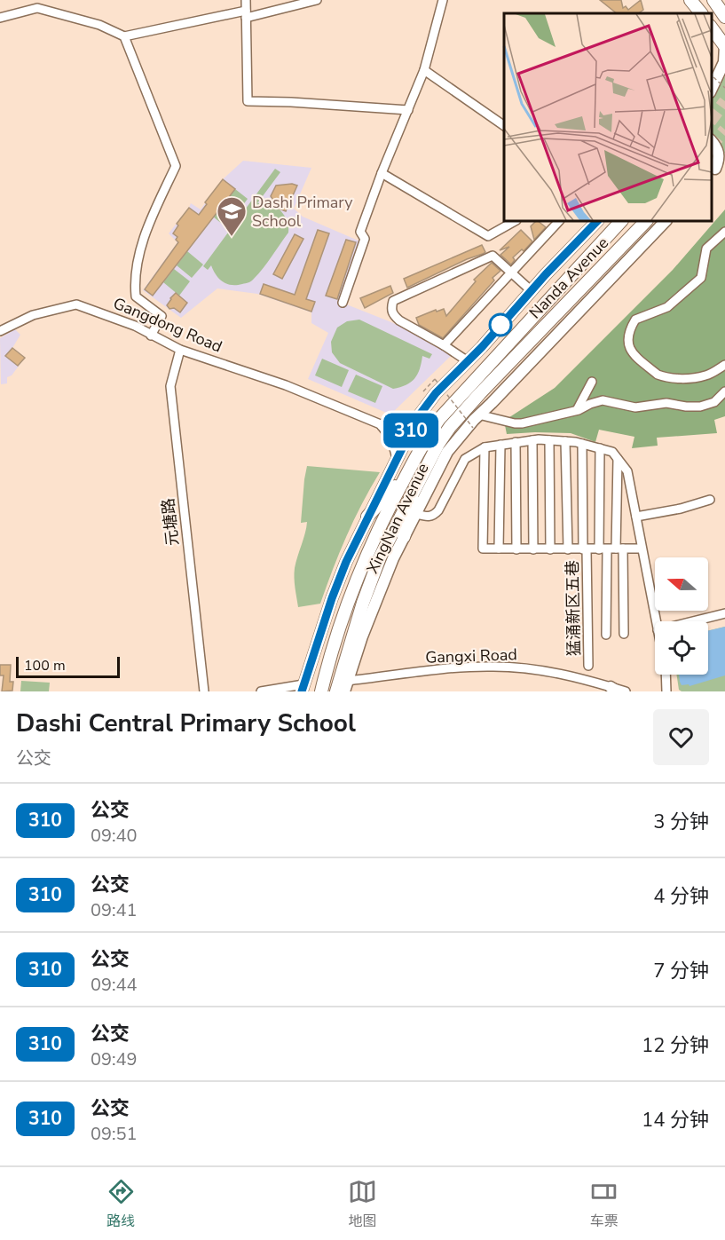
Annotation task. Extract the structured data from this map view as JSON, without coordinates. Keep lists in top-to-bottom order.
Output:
{
  "streets": {
    "highway": ["Nanda Avenue"],
    "main road": ["XingNan Avenue"],
    "street": [
      "Gangdong Road",
      "元塘路",
      "猛涌新区五巷",
      "Gangxi Road"
    ]
  },
  "crossings": [
    ["Nanda Avenue", "XingNan Avenue"],
    ["Nanda Avenue", "Gangxi Road"],
    ["Gangdong Road", "元塘路"],
    ["XingNan Avenue", "Gangxi Road"]
  ],
  "places": {
    "school or university": ["Dashi Primary School"]
  },
  "lines": ["bus line 310"],
  "scale_bar": "100 m",
  "north": "left",
  "page": {
    "on_map": "310",
    "scale": "100 m",
    "heading": ["Dashi Central Primary School", "公交"],
    "list": [
      {
        "mark": "310",
        "name": "公交",
        "note": "09:40",
        "value": "3 分钟"
      },
      {
        "mark": "310",
        "name": "公交",
        "note": "09:41",
        "value": "4 分钟"
      },
      {
        "mark": "310",
        "name": "公交",
        "note": "09:44",
        "value": "7 分钟"
      },
      {
        "mark": "310",
        "name": "公交",
        "note": "09:49",
        "value": "12 分钟"
      },
      {
        "mark": "310",
        "name": "公交",
        "note": "09:51",
        "value": "14 分钟"
      }
    ],
    "tabs": ["路线", "地图", "车票"]
  }
}
